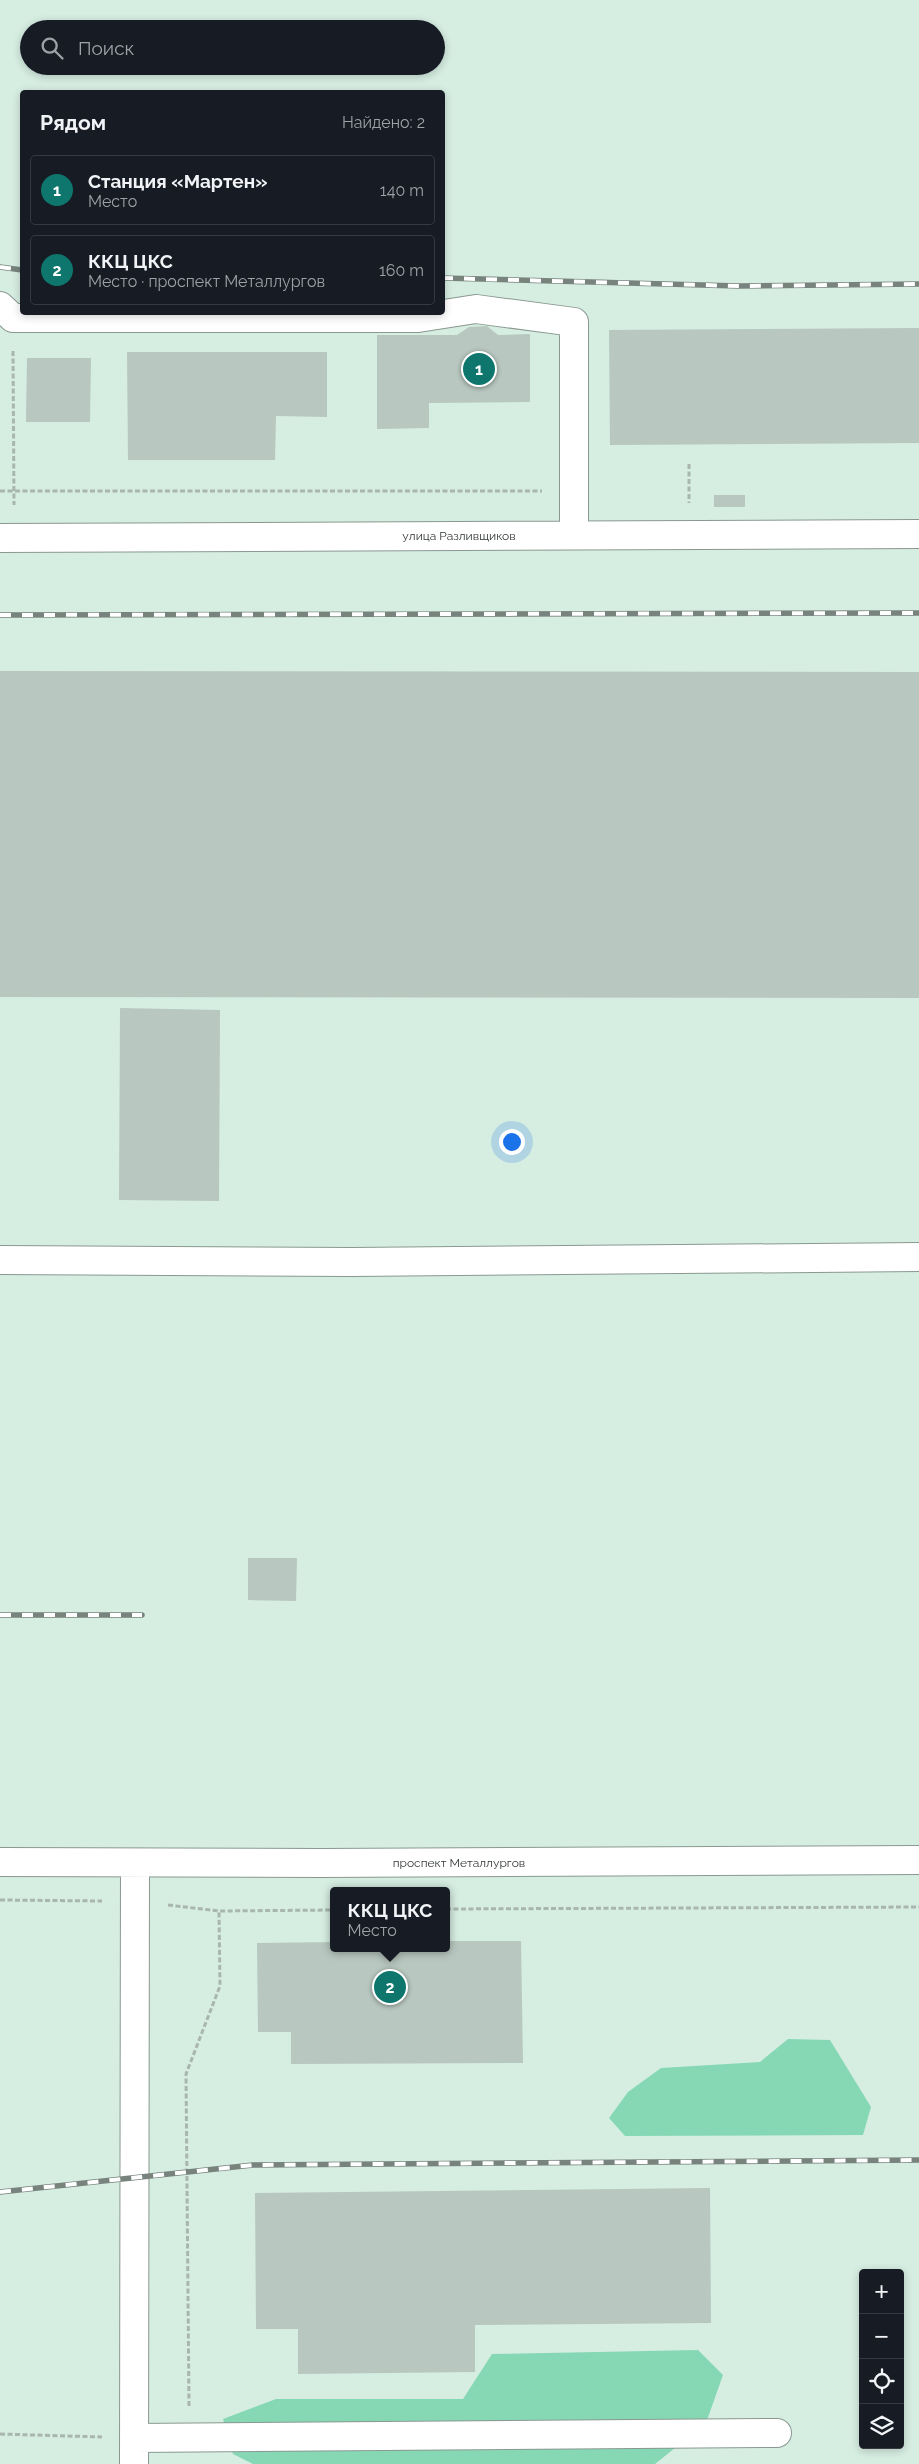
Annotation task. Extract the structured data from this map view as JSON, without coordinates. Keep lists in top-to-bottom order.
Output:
{
  "streets": {
    "street": ["улица Разливщиков", "проспект Металлургов"]
  },
  "page": {
    "search": "Поиск",
    "heading": ["Рядом", "Найдено: 2"],
    "list": [
      {
        "mark": "1",
        "name": "Станция «Мартен»",
        "note": "Место",
        "value": "140 m"
      },
      {
        "mark": "2",
        "name": "ККЦ ЦКС",
        "note": "Место · проспект Металлургов",
        "value": "160 m"
      }
    ],
    "pins": ["1", "2"],
    "popup": ["ККЦ ЦКС", "Место"],
    "map_buttons": ["+", "−"]
  }
}
